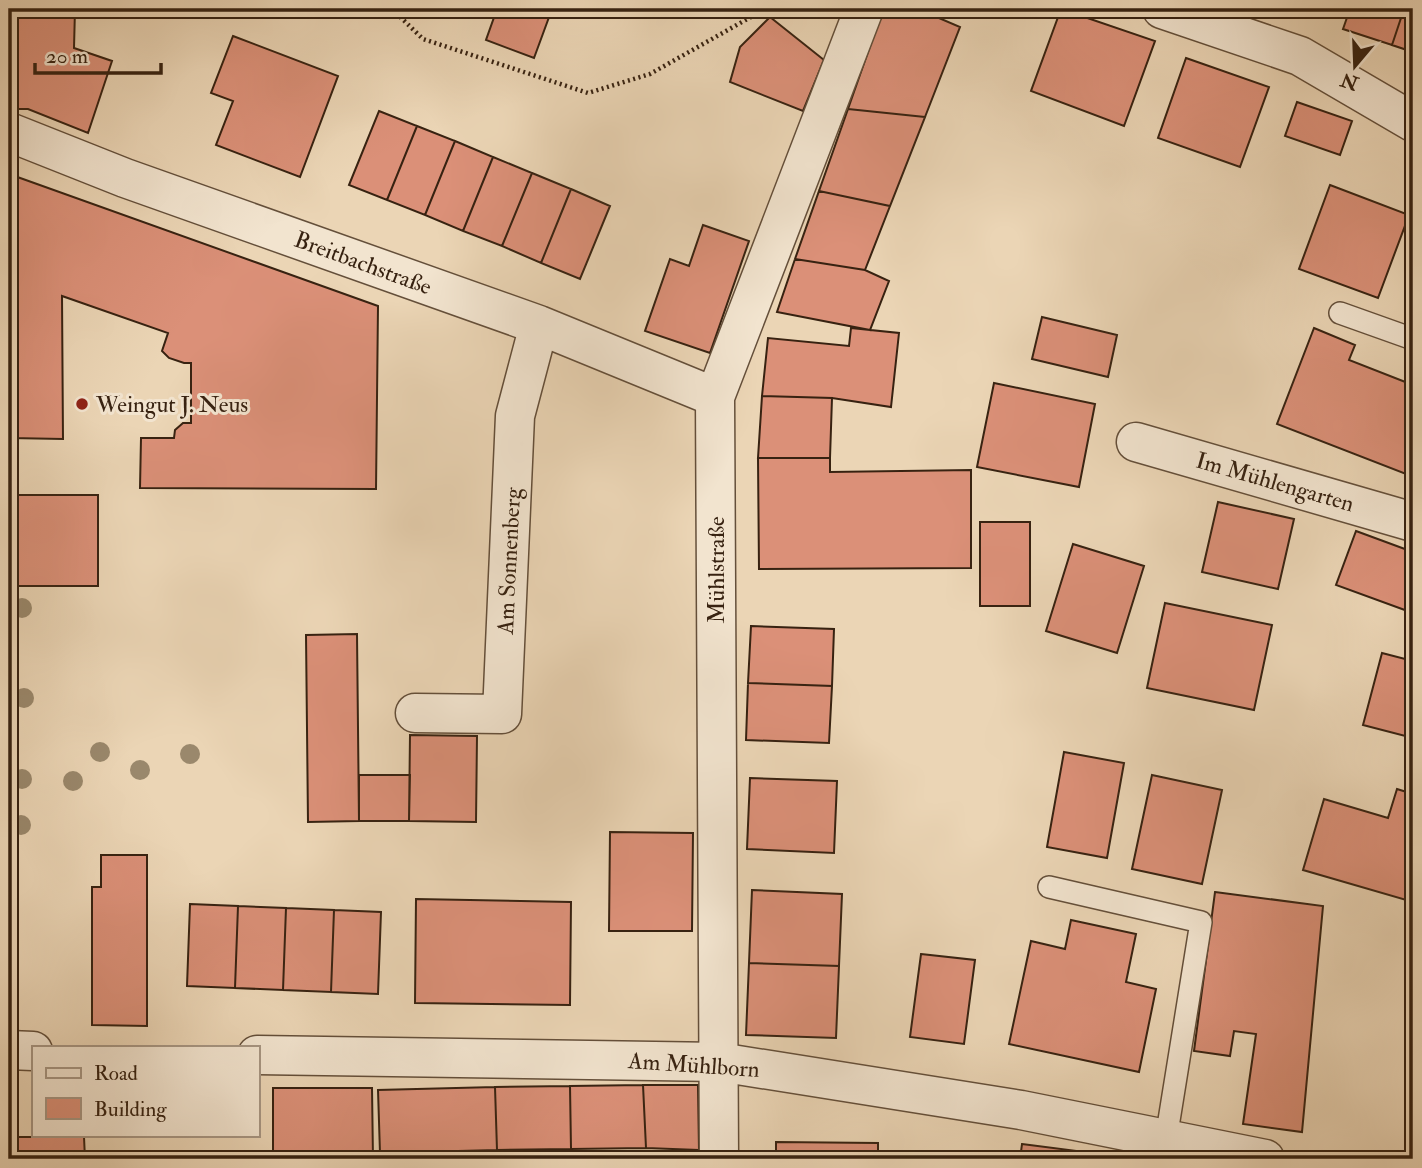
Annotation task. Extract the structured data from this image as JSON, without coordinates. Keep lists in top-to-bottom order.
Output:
{
  "streets": {
    "street": [
      "Breitbachstraße",
      "Im Mühlengarten",
      "Am Sonnenberg",
      "Mühlstraße",
      "Am Mühlborn"
    ]
  },
  "crossings": [
    ["Breitbachstraße", "Am Sonnenberg"],
    ["Breitbachstraße", "Mühlstraße"],
    ["Mühlstraße", "Am Mühlborn"]
  ],
  "places": ["Weingut J. Neus"],
  "legend": ["Road", "Building"],
  "scale_bar": "20 m",
  "north": "bottom"
}
